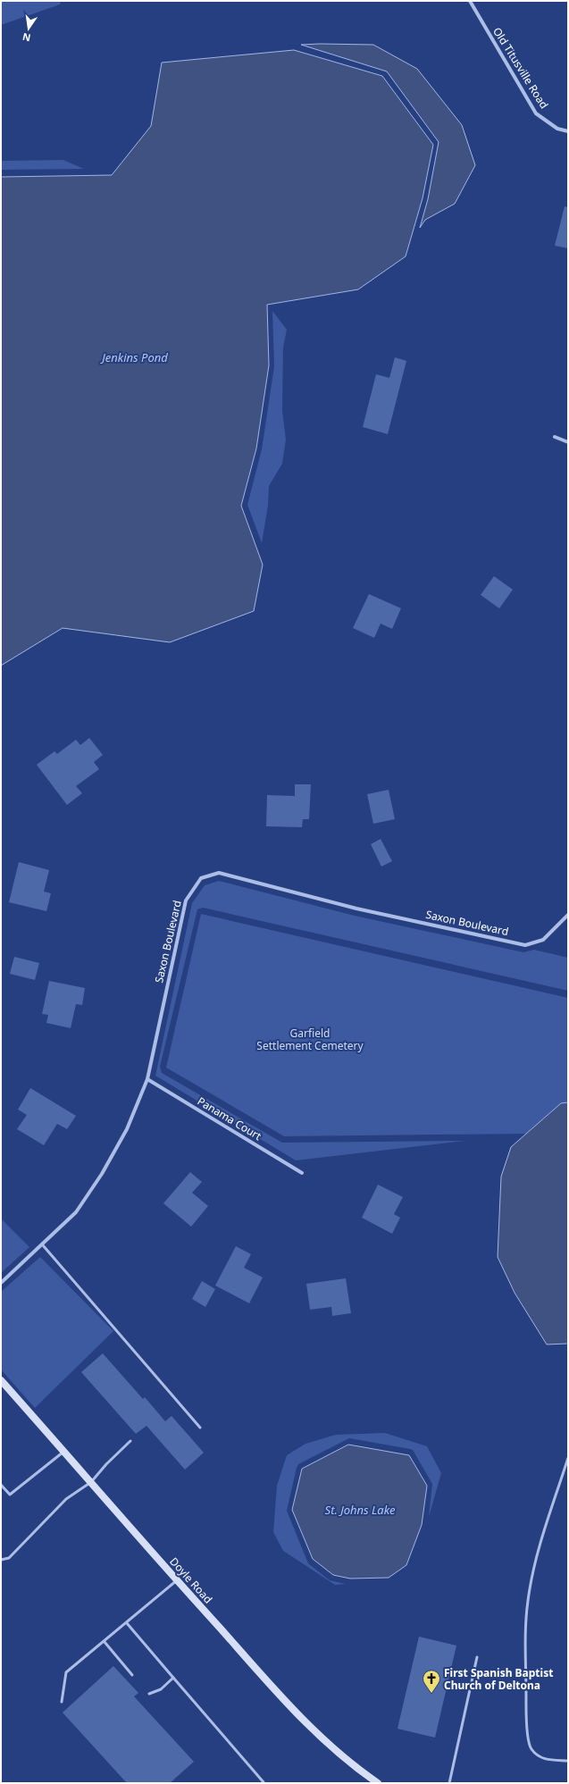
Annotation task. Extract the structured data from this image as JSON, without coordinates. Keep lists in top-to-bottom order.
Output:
{
  "streets": {
    "main road": ["Doyle Road"],
    "street": ["Old Titusville Road", "Saxon Boulevard", "Panama Court"]
  },
  "crossings": [
    ["Saxon Boulevard", "Panama Court"]
  ],
  "water": ["Jenkins Pond", "St. Johns Lake"],
  "parks": ["Garfield Settlement Cemetery"],
  "places": {
    "church": ["First Spanish Baptist Church of Deltona"]
  },
  "north": "bottom"
}
